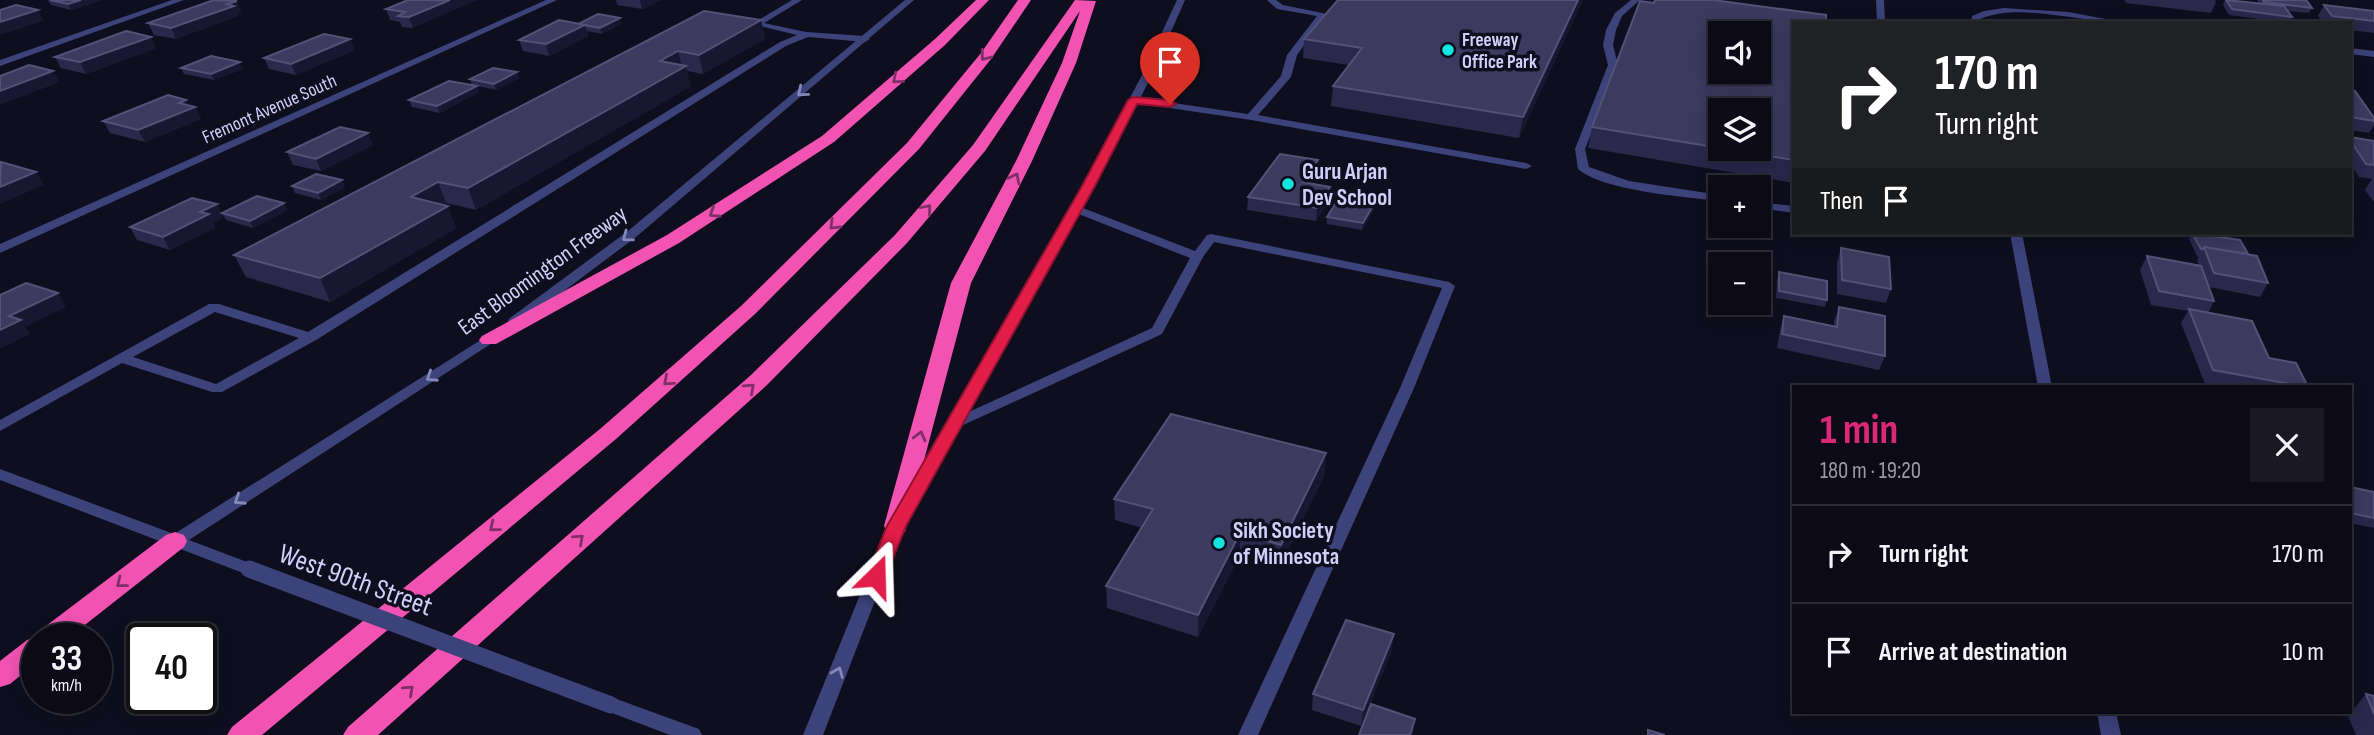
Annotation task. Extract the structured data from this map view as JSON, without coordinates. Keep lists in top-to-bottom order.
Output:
{
  "streets": {
    "street": ["Fremont Avenue South", "East Bloomington Freeway", "West 90th Street"]
  },
  "crossings": [
    ["East Bloomington Freeway", "West 90th Street"]
  ],
  "places": ["Freeway Office Park", "Guru Arjan Dev School", "Sikh Society of Minnesota"],
  "page": {
    "map_buttons": ["+", "−"],
    "turn": ["170 m", "Turn right"],
    "then": "Then",
    "heading": ["1 min", "180 m · 19:20"],
    "list": [
      {
        "name": "Turn right",
        "value": "170 m"
      },
      {
        "name": "Arrive at destination",
        "value": "10 m"
      }
    ],
    "speed": "33 km/h",
    "limit": "40"
  }
}
